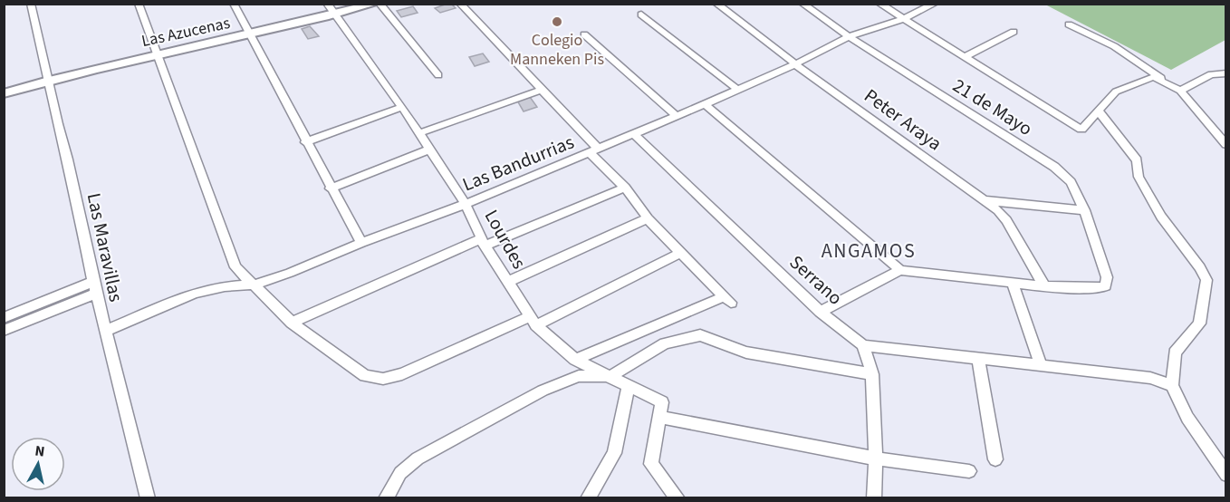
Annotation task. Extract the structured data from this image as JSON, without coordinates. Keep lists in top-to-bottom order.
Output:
{
  "streets": {
    "street": [
      "Las Azucenas",
      "21 de Mayo",
      "Peter Araya",
      "Las Bandurrias",
      "Lourdes",
      "Las Maravillas",
      "Serrano"
    ]
  },
  "crossings": [
    ["Las Azucenas", "Lourdes"],
    ["Las Azucenas", "Las Maravillas"],
    ["21 de Mayo", "Peter Araya"],
    ["21 de Mayo", "Las Bandurrias"],
    ["Peter Araya", "Las Bandurrias"],
    ["Las Bandurrias", "Lourdes"],
    ["Las Bandurrias", "Las Maravillas"],
    ["Las Bandurrias", "Serrano"]
  ],
  "districts": ["ANGAMOS"],
  "places": ["Colegio Manneken Pis"],
  "north": "top"
}
